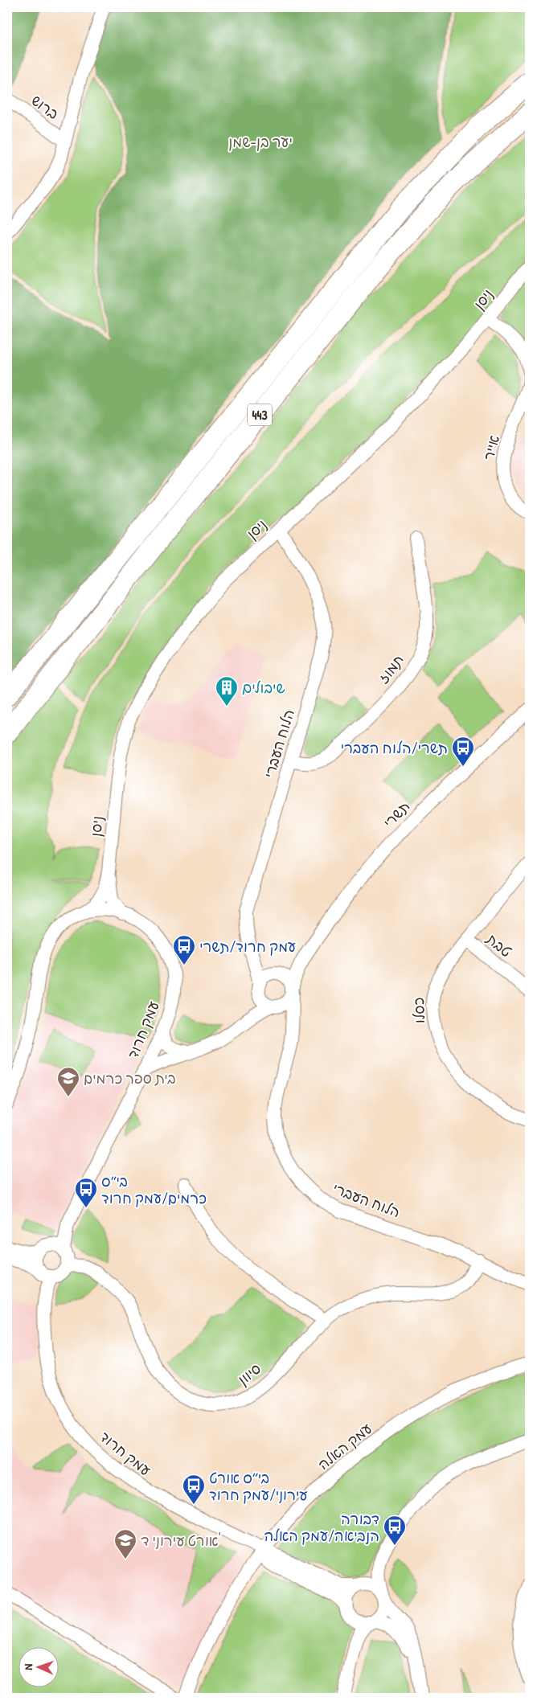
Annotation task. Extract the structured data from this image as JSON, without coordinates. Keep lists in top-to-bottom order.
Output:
{
  "streets": {
    "highway": ["443"],
    "street": [
      "ברוש",
      "ניסן",
      "אייר",
      "תמוז",
      "הלוח העברי",
      "תשרי",
      "טבת",
      "כסלו",
      "עמק חרוד",
      "סיוון",
      "עמק האלה"
    ]
  },
  "crossings": [
    ["ניסן", "הלוח העברי"],
    ["ניסן", "עמק חרוד"],
    ["תמוז", "הלוח העברי"],
    ["הלוח העברי", "תשרי"],
    ["הלוח העברי", "סיוון"],
    ["טבת", "כסלו"],
    ["עמק חרוד", "סיוון"],
    ["עמק חרוד", "עמק האלה"]
  ],
  "parks": ["יער בן-שמן"],
  "places": {
    "building": ["שיבולים"],
    "bus stop": [
      "תשרי/הלוח העברי",
      "עמק חרוד/תשרי",
      "בי״ס כרמים/עמק חרוד",
      "בי״ס אורט עירוני/עמק חרוד",
      "דבורה הנביאה/עמק האלה"
    ],
    "school or university": ["בית ספר כרמים", "אורט עירוני ד'"]
  },
  "north": "left"
}
